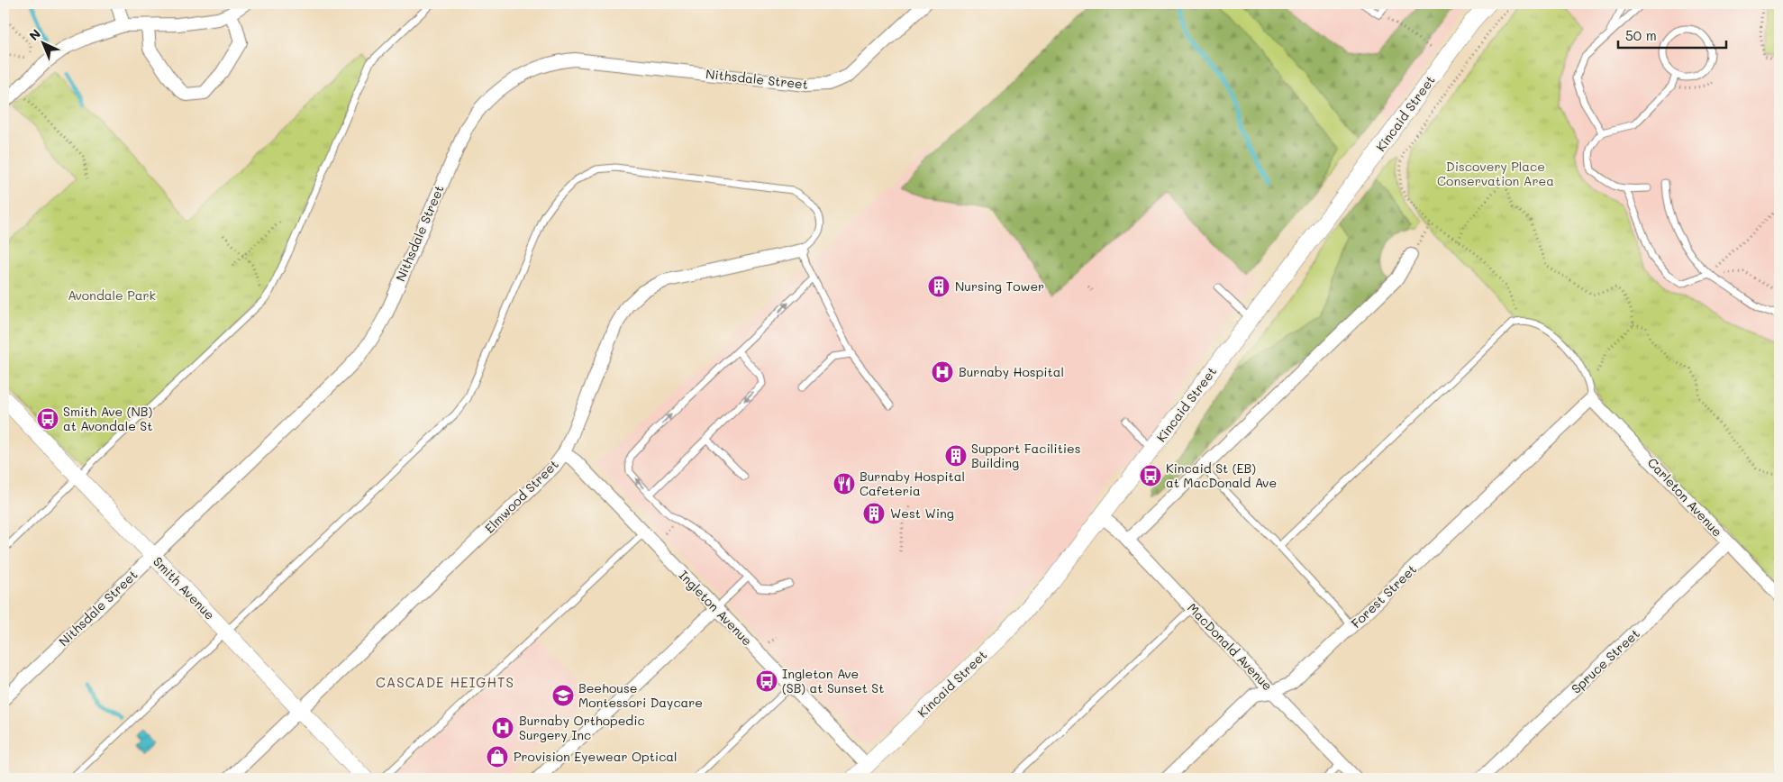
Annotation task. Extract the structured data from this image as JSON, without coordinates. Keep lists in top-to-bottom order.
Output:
{
  "streets": {
    "street": [
      "Nithsdale Street",
      "Kincaid Street",
      "Elmwood Street",
      "Carleton Avenue",
      "Smith Avenue",
      "Forest Street",
      "Ingleton Avenue",
      "MacDonald Avenue",
      "Spruce Street"
    ]
  },
  "crossings": [
    ["Nithsdale Street", "Smith Avenue"],
    ["Kincaid Street", "Ingleton Avenue"],
    ["Kincaid Street", "MacDonald Avenue"],
    ["Elmwood Street", "Smith Avenue"],
    ["Elmwood Street", "Ingleton Avenue"],
    ["Carleton Avenue", "Forest Street"],
    ["Carleton Avenue", "Spruce Street"],
    ["Forest Street", "MacDonald Avenue"]
  ],
  "districts": ["CASCADE HEIGHTS"],
  "parks": ["Discovery Place Conservation Area", "Avondale Park"],
  "places": {
    "building": ["Nursing Tower", "Support Facilities Building", "West Wing"],
    "hospital": ["Burnaby Hospital", "Burnaby Orthopedic Surgery Inc"],
    "bus stop": ["Smith Ave (NB) at Avondale St", "Kincaid St (EB) at MacDonald Ave", "Ingleton Ave (SB) at Sunset St"],
    "restaurant": ["Burnaby Hospital Cafeteria"],
    "school or university": ["Beehouse Montessori Daycare"],
    "shop": ["Provision Eyewear Optical"]
  },
  "scale_bar": "50 m",
  "north": "top left"
}
